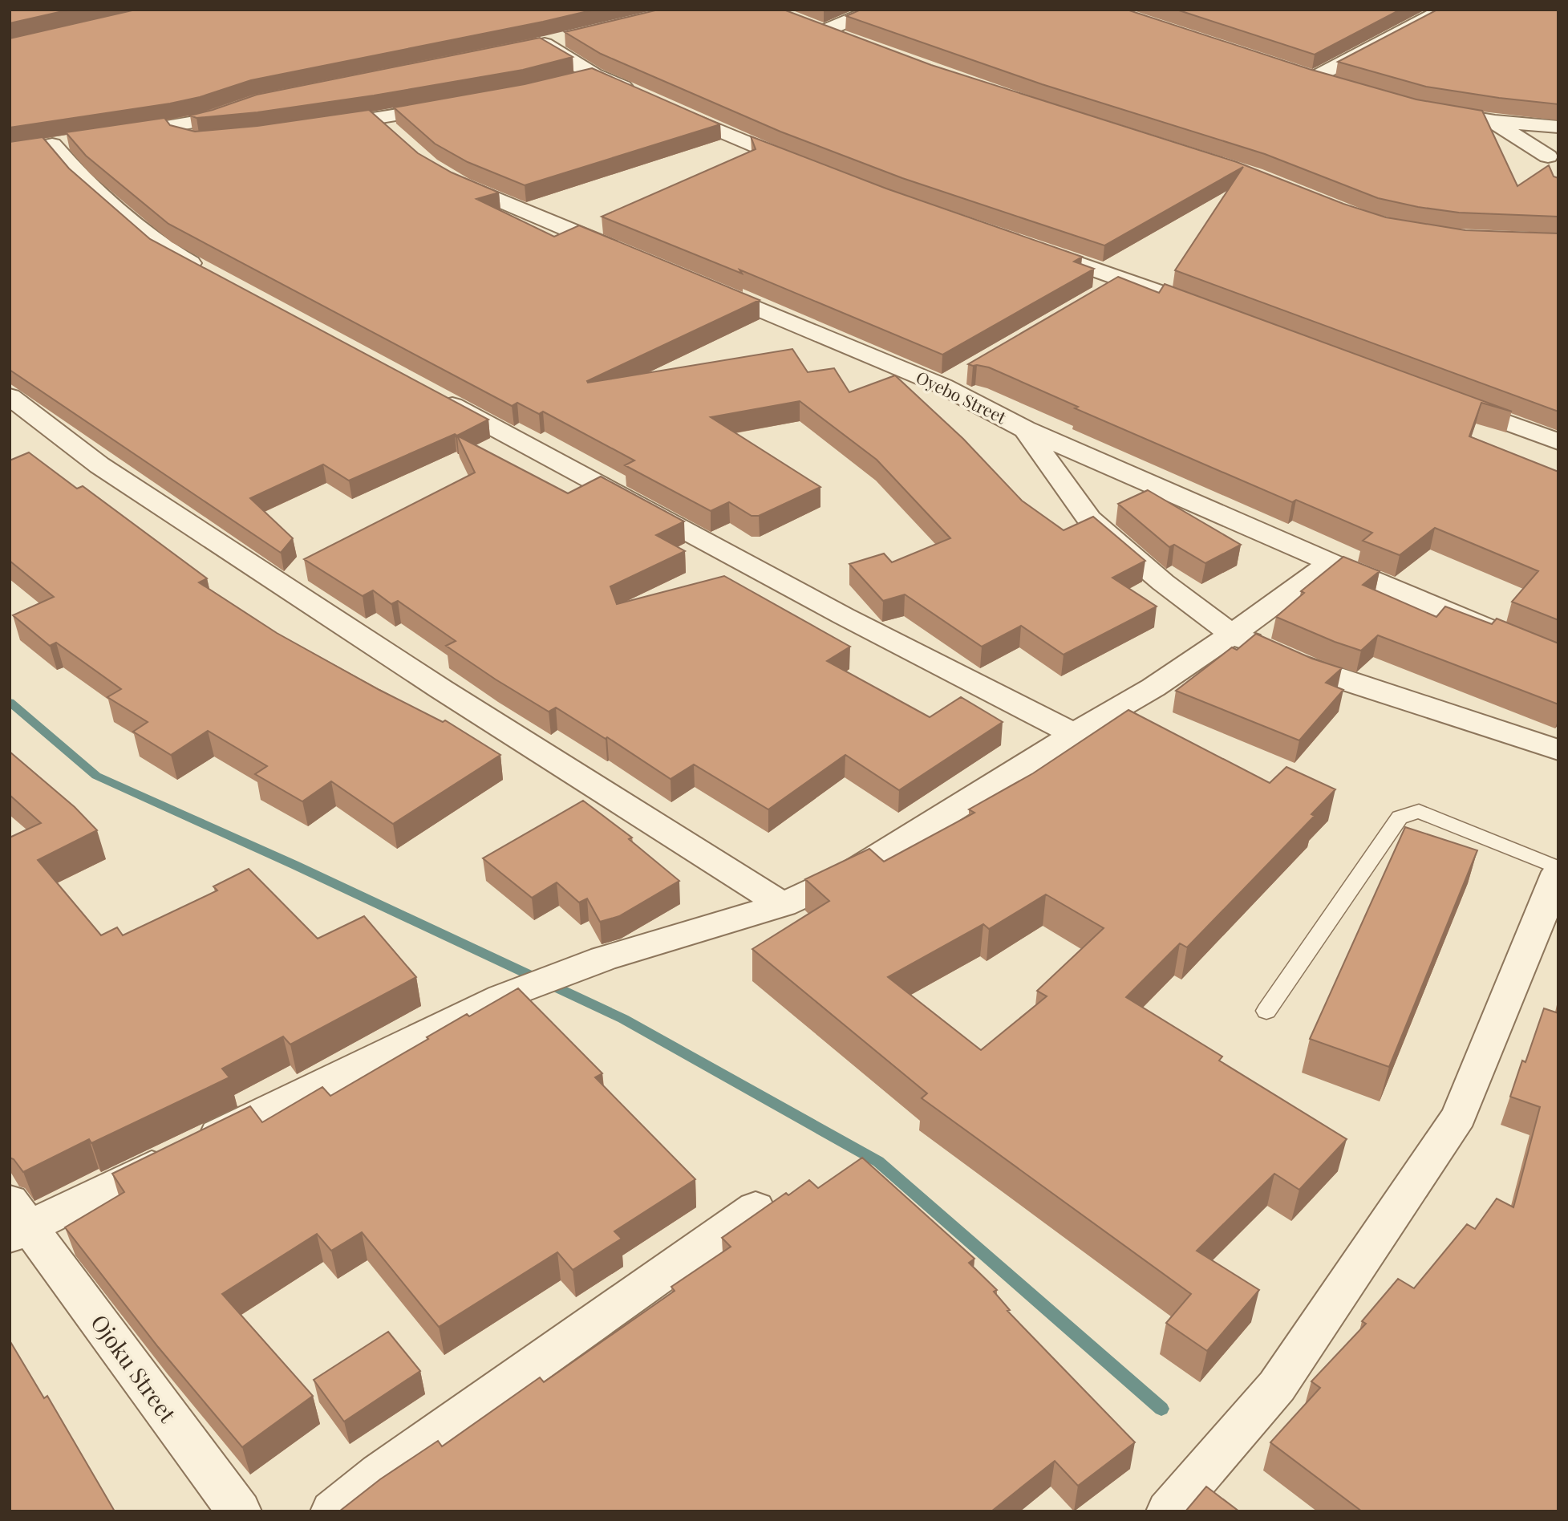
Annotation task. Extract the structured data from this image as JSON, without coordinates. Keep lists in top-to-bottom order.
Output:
{
  "streets": {
    "street": ["Oyebo Street", "Ojoku Street"]
  }
}
